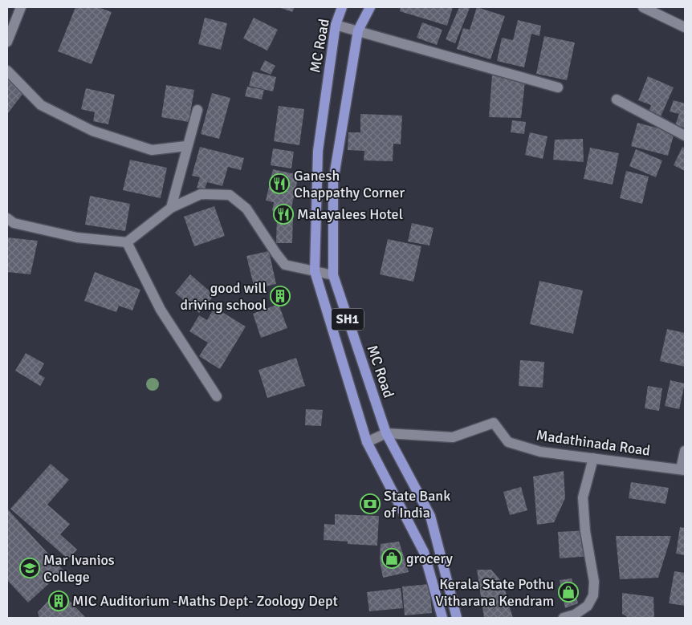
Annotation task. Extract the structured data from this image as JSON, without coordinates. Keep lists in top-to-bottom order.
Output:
{
  "streets": {
    "main road": ["MC Road", "SH1"],
    "street": ["Madathinada Road"]
  },
  "crossings": [
    ["MC Road", "Madathinada Road"]
  ],
  "places": {
    "restaurant": ["Ganesh Chappathy Corner", "Malayalees Hotel"],
    "building": ["good will driving school", "MIC Auditorium -Maths Dept- Zoology Dept"],
    "bank": ["State Bank of India"],
    "shop": ["grocery", "Kerala State Pothu Vitharana Kendram"],
    "school or university": ["Mar Ivanios College"]
  }
}
